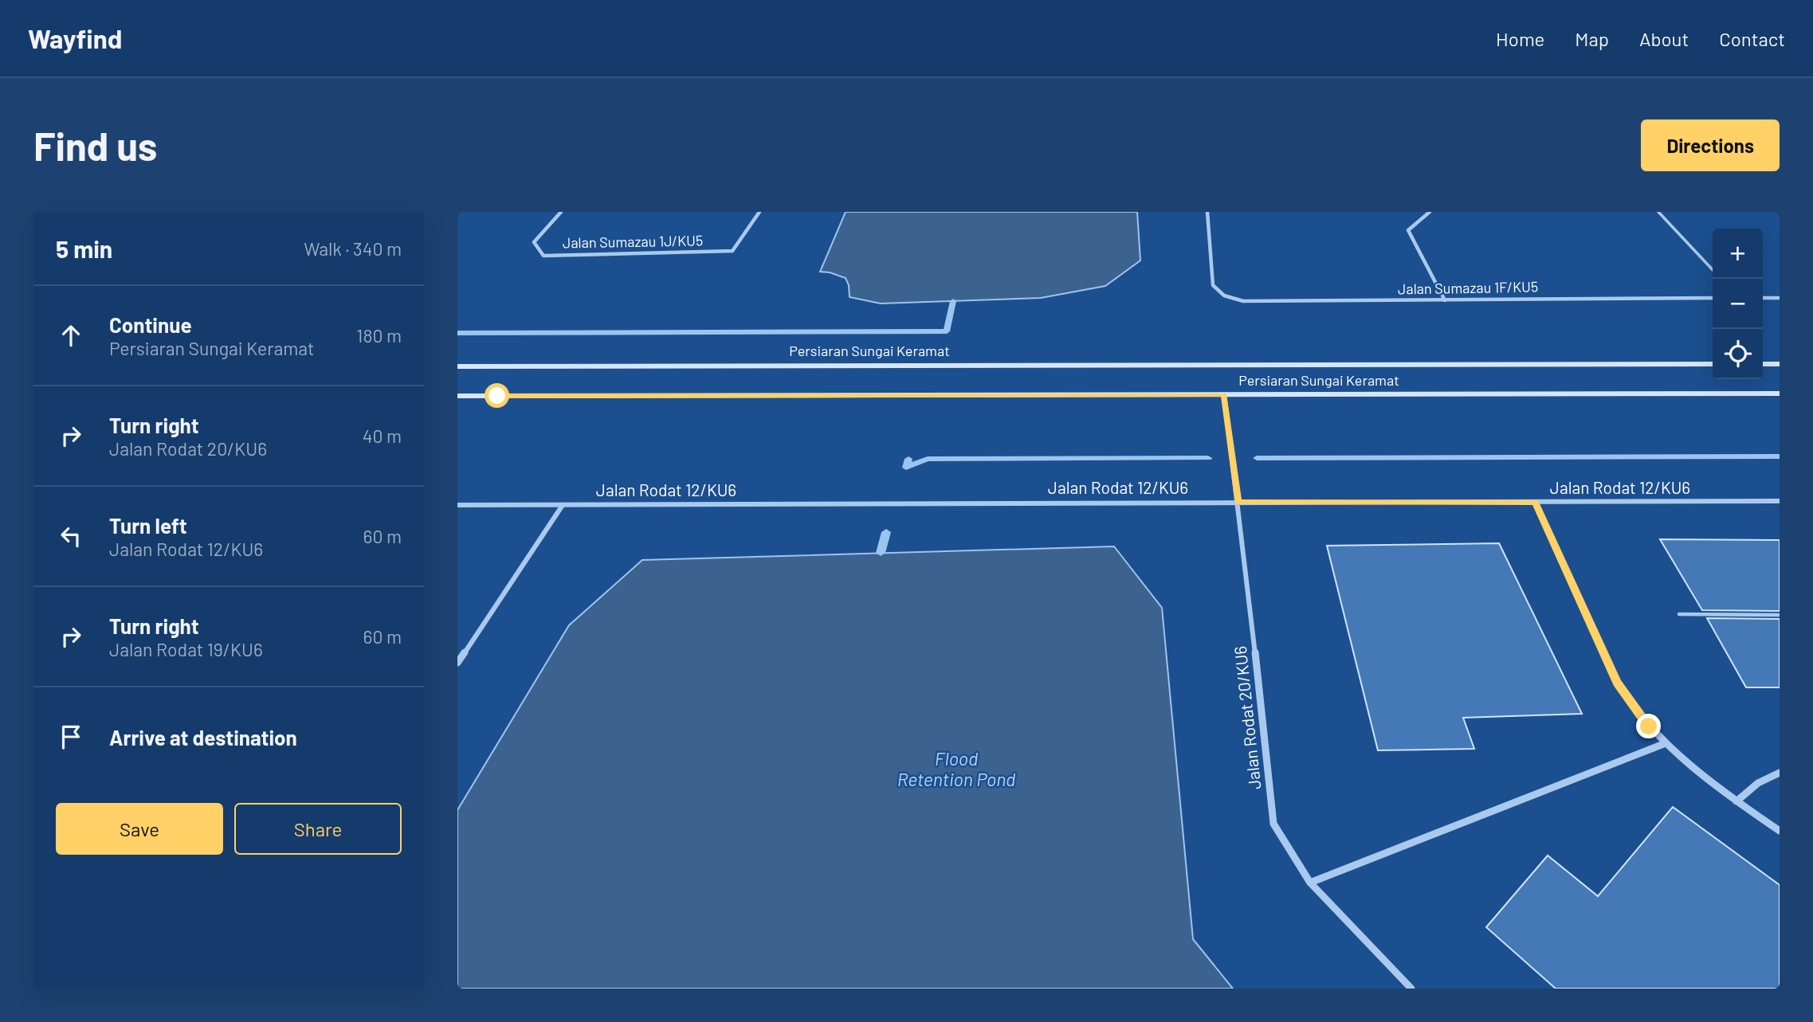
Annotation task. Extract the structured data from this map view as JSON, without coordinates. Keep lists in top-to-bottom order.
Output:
{
  "streets": {
    "street": [
      "Jalan Sumazau 1J/KU5",
      "Jalan Sumazau 1F/KU5",
      "Persiaran Sungai Keramat",
      "Jalan Rodat 12/KU6",
      "Jalan Rodat 20/KU6"
    ]
  },
  "crossings": [
    ["Persiaran Sungai Keramat", "Jalan Rodat 20/KU6"],
    ["Jalan Rodat 12/KU6", "Jalan Rodat 20/KU6"]
  ],
  "water": ["Flood Retention Pond"],
  "page": {
    "header": "Wayfind",
    "nav": [
      "Home",
      "Map",
      "About",
      "Contact"
    ],
    "buttons": [
      "Directions",
      ["Save", "Share"]
    ],
    "title": "Find us",
    "heading": ["5 min", "Walk · 340 m"],
    "map_buttons": ["+", "−"],
    "list": [
      ["Continue", "Persiaran Sungai Keramat", "180 m"],
      ["Turn right", "Jalan Rodat 20/KU6", "40 m"],
      ["Turn left", "Jalan Rodat 12/KU6", "60 m"],
      ["Turn right", "Jalan Rodat 19/KU6", "60 m"],
      "Arrive at destination"
    ]
  }
}
